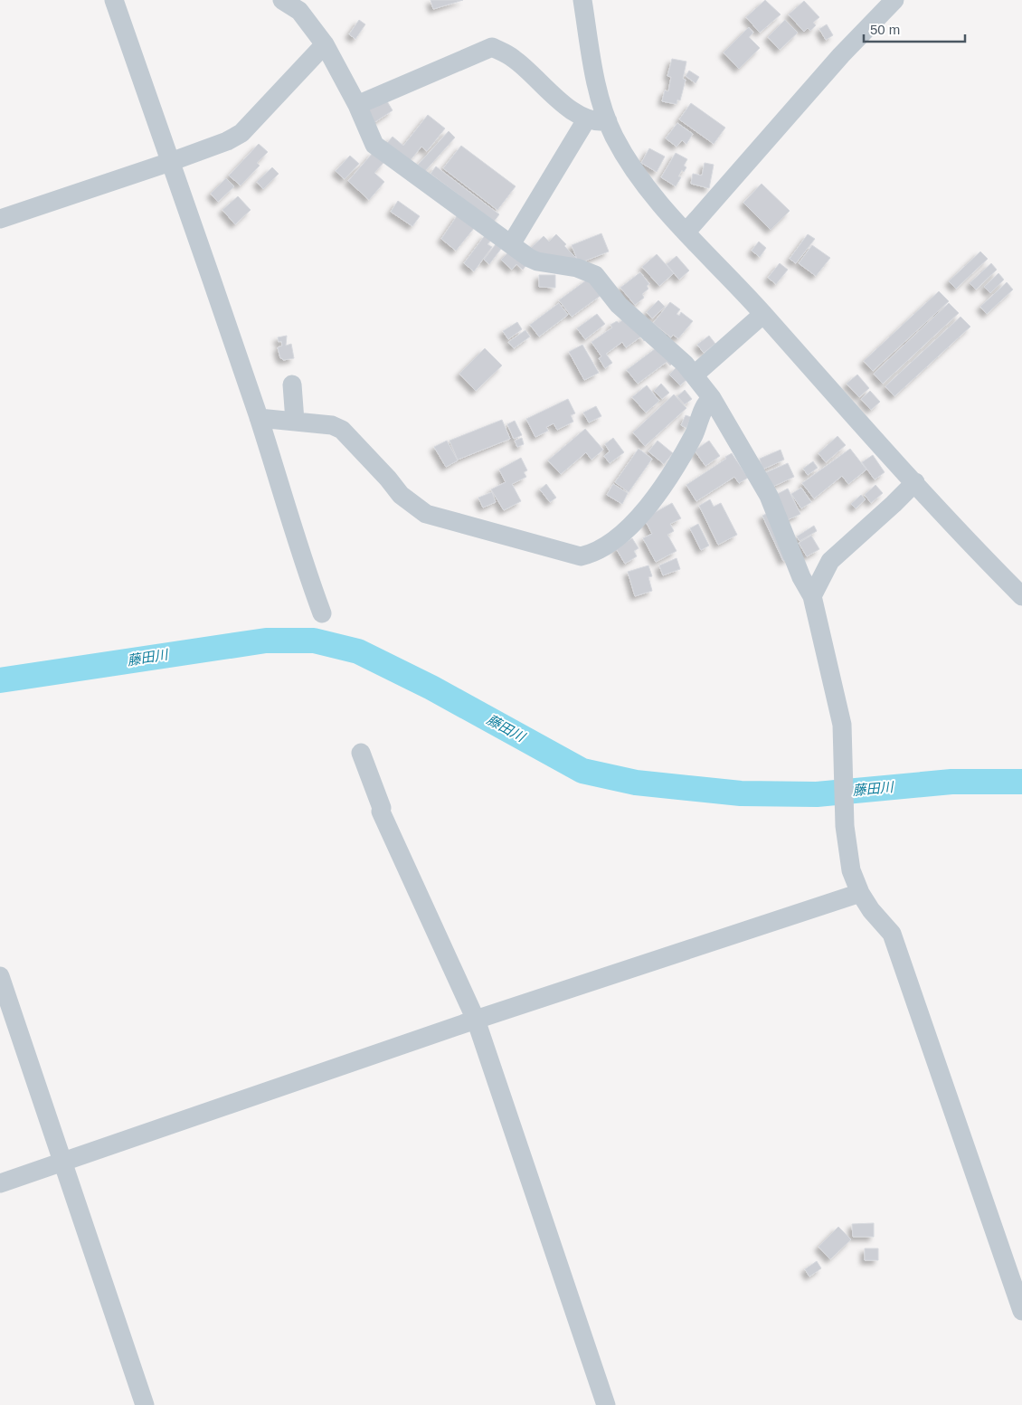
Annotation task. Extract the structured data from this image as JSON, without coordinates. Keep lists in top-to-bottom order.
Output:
{
  "water": ["藤田川"],
  "scale_bar": "50 m"
}
